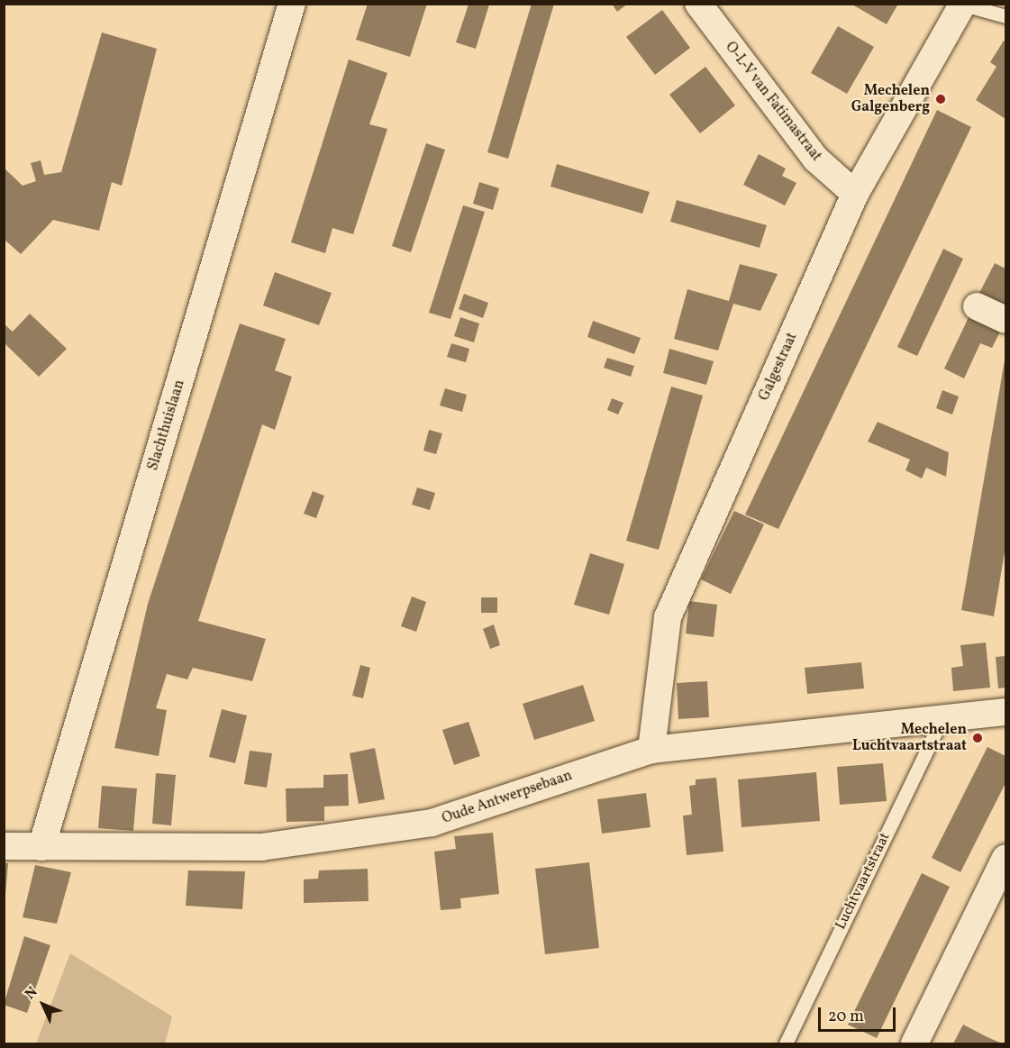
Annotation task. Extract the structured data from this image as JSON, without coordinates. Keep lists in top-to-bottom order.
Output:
{
  "streets": {
    "street": [
      "O-L-V van Fatimastraat",
      "Galgestraat",
      "Slachthuislaan",
      "Oude Antwerpsebaan"
    ],
    "lane": ["Luchtvaartstraat"]
  },
  "crossings": [
    ["O-L-V van Fatimastraat", "Galgestraat"],
    ["Galgestraat", "Oude Antwerpsebaan"],
    ["Slachthuislaan", "Oude Antwerpsebaan"],
    ["Oude Antwerpsebaan", "Luchtvaartstraat"]
  ],
  "places": ["Mechelen Galgenberg", "Mechelen Luchtvaartstraat"],
  "scale_bar": "20 m",
  "north": "top left"
}
